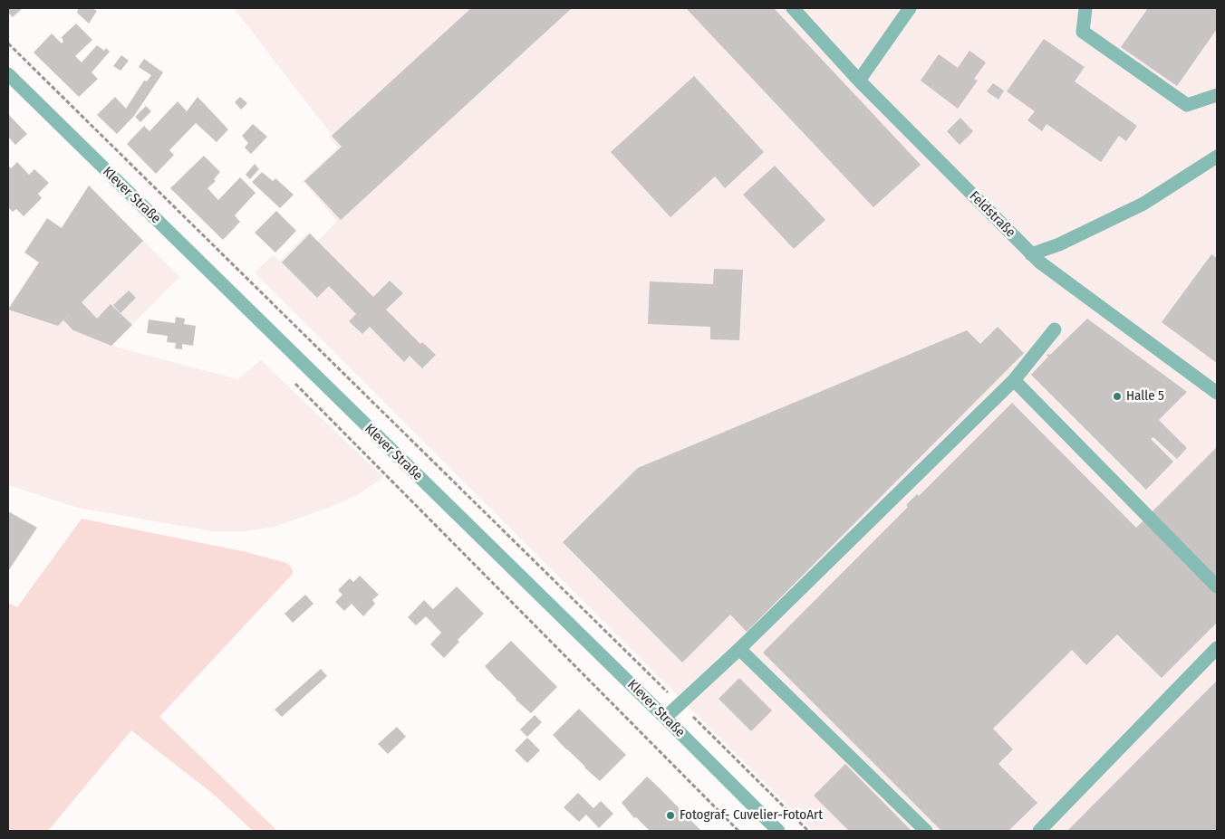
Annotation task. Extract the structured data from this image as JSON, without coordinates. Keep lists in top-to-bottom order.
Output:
{
  "streets": {
    "street": ["Klever Straße", "Feldstraße"]
  },
  "places": ["Halle 5", "Fotograf- Cuvelier-FotoArt"]
}
